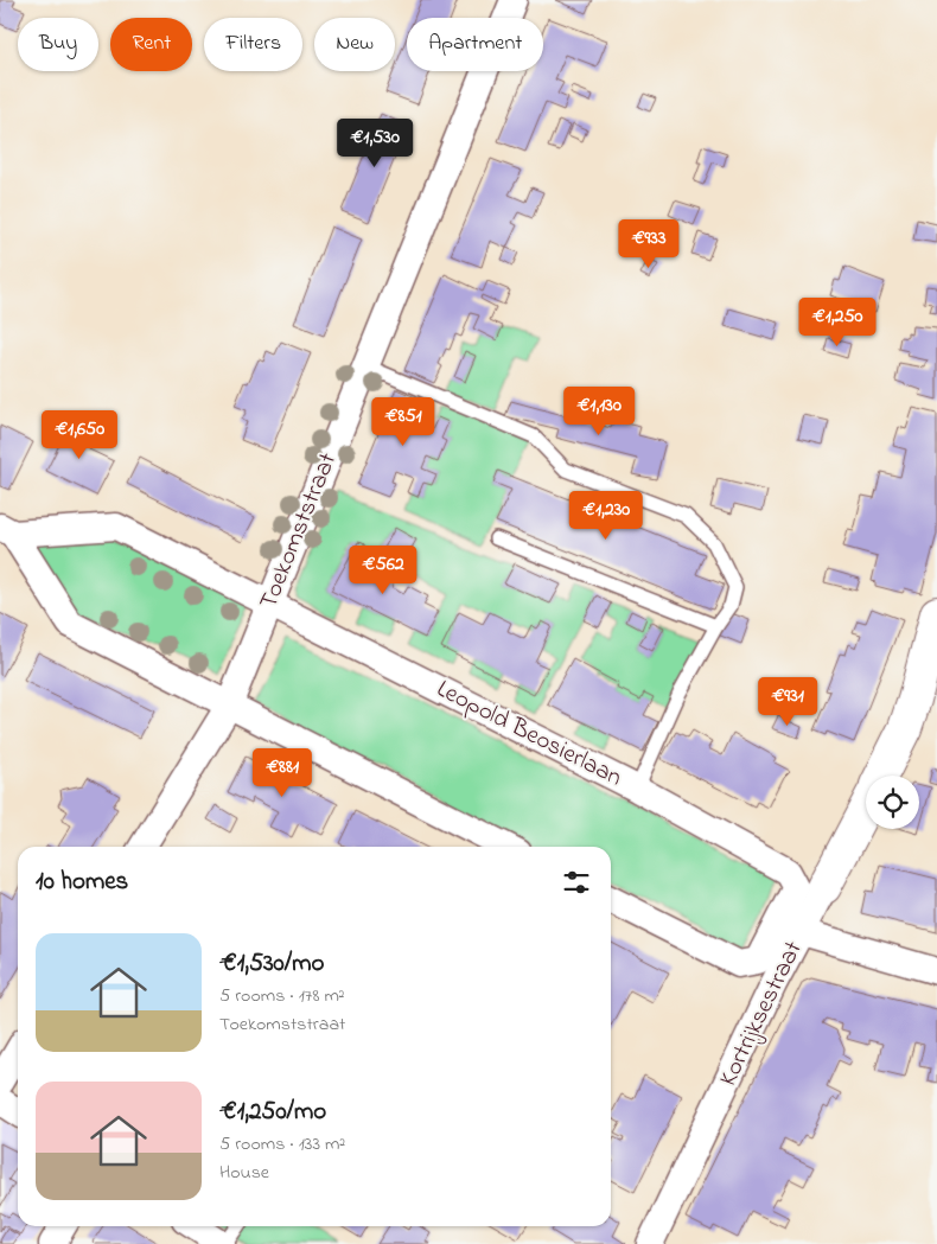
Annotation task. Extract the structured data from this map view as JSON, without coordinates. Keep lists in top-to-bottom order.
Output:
{
  "streets": {
    "street": ["Toekomststraat", "Leopold Beosierlaan", "Kortrijksestraat"]
  },
  "crossings": [
    ["Toekomststraat", "Leopold Beosierlaan"]
  ],
  "page": {
    "chip": [
      "Buy",
      "Rent",
      "Filters",
      "New",
      "Apartment"
    ],
    "price": [
      "€1,530",
      "€933",
      "€1,250",
      "€1,130",
      "€851",
      "€1,650",
      "€1,230",
      "€562",
      "€931",
      "€881"
    ],
    "heading": "10 homes",
    "list": [
      {
        "name": "€1,530/mo",
        "note": "5 rooms · 178 m² · Toekomststraat"
      },
      {
        "name": "€1,250/mo",
        "note": "5 rooms · 133 m² · House"
      }
    ]
  }
}
